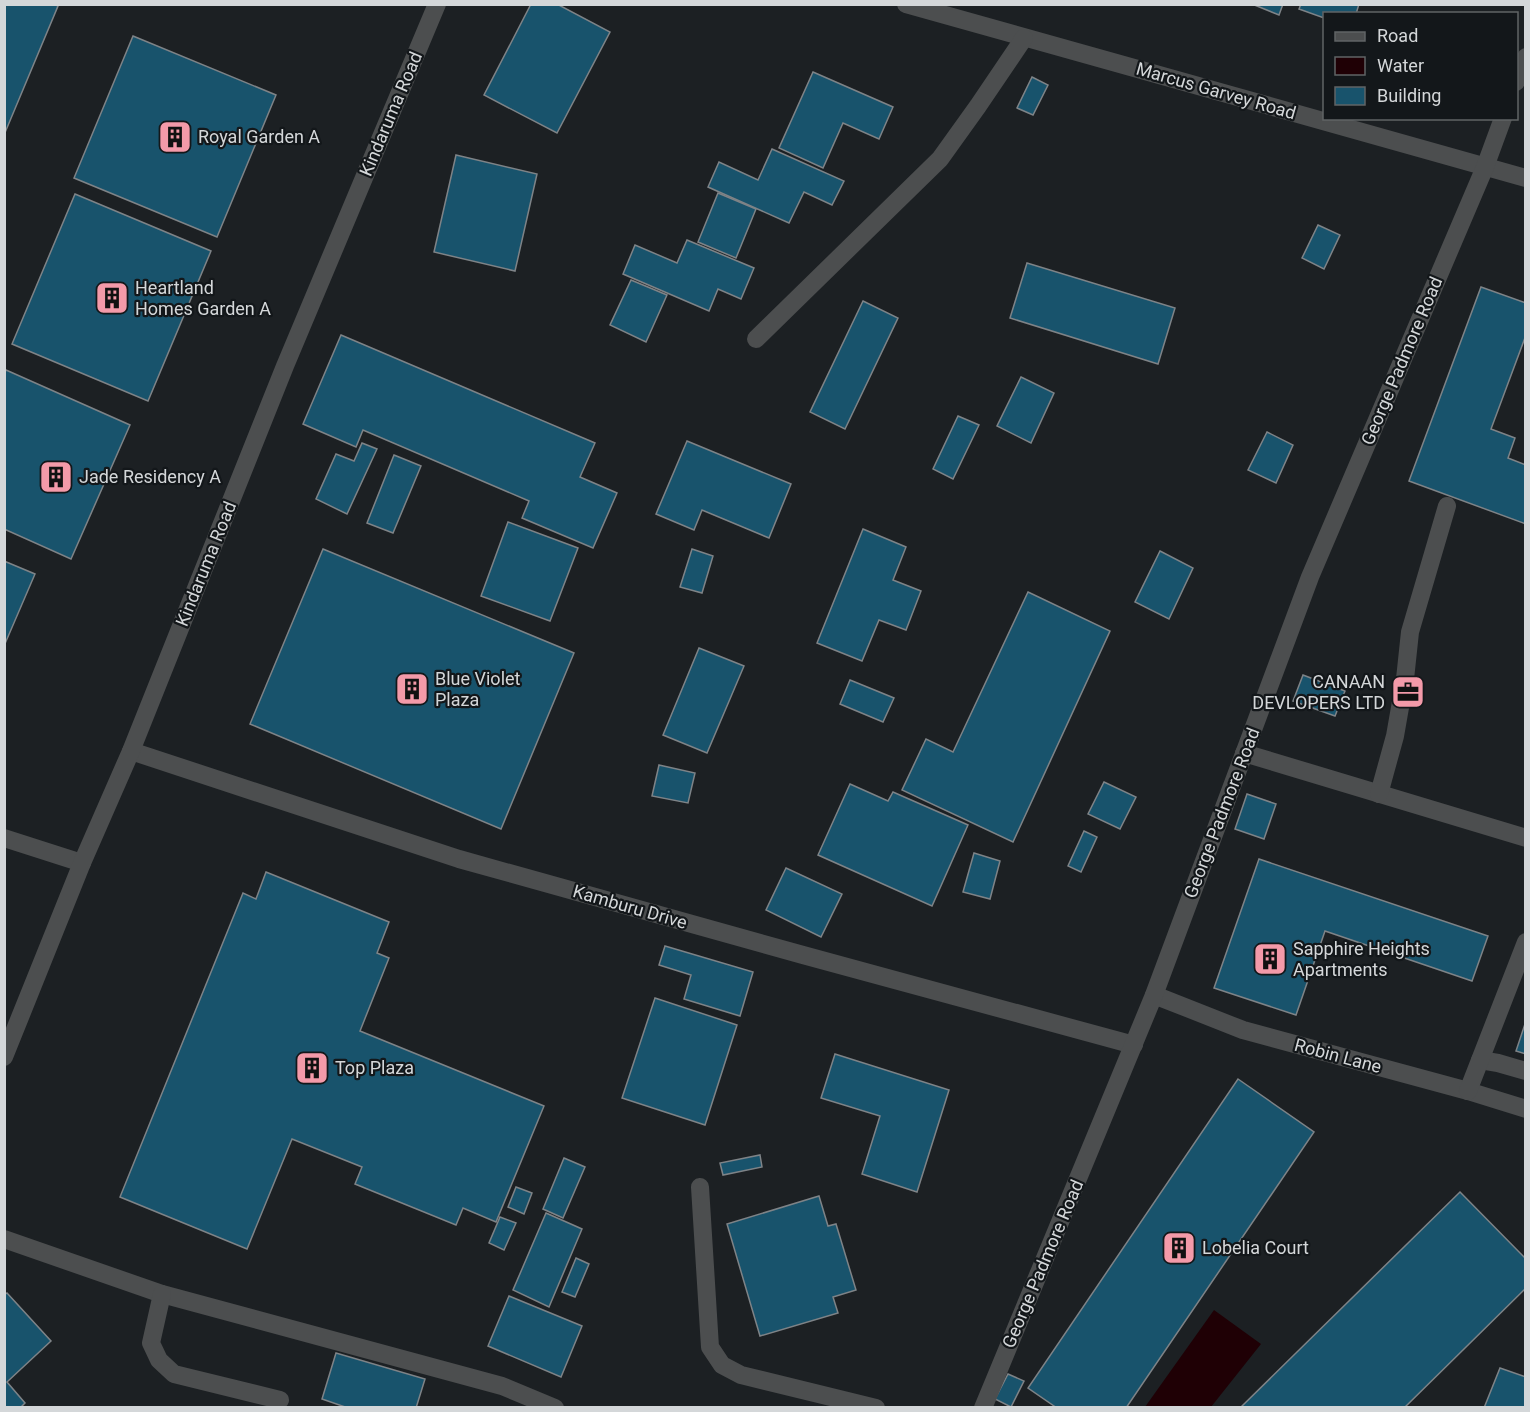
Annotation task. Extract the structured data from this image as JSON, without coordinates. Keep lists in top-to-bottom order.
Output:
{
  "streets": {
    "street": [
      "Marcus Garvey Road",
      "Kindaruma Road",
      "George Padmore Road",
      "Kamburu Drive",
      "Robin Lane"
    ]
  },
  "crossings": [
    ["Marcus Garvey Road", "George Padmore Road"],
    ["Kindaruma Road", "Kamburu Drive"],
    ["George Padmore Road", "Kamburu Drive"],
    ["George Padmore Road", "Robin Lane"]
  ],
  "places": {
    "building": [
      "Royal Garden A",
      "Heartland Homes Garden A",
      "Jade Residency A",
      "Blue Violet Plaza",
      "Sapphire Heights Apartments",
      "Top Plaza",
      "Lobelia Court"
    ],
    "office": ["CANAAN DEVLOPERS LTD"]
  },
  "legend": ["Road", "Water", "Building"]
}
